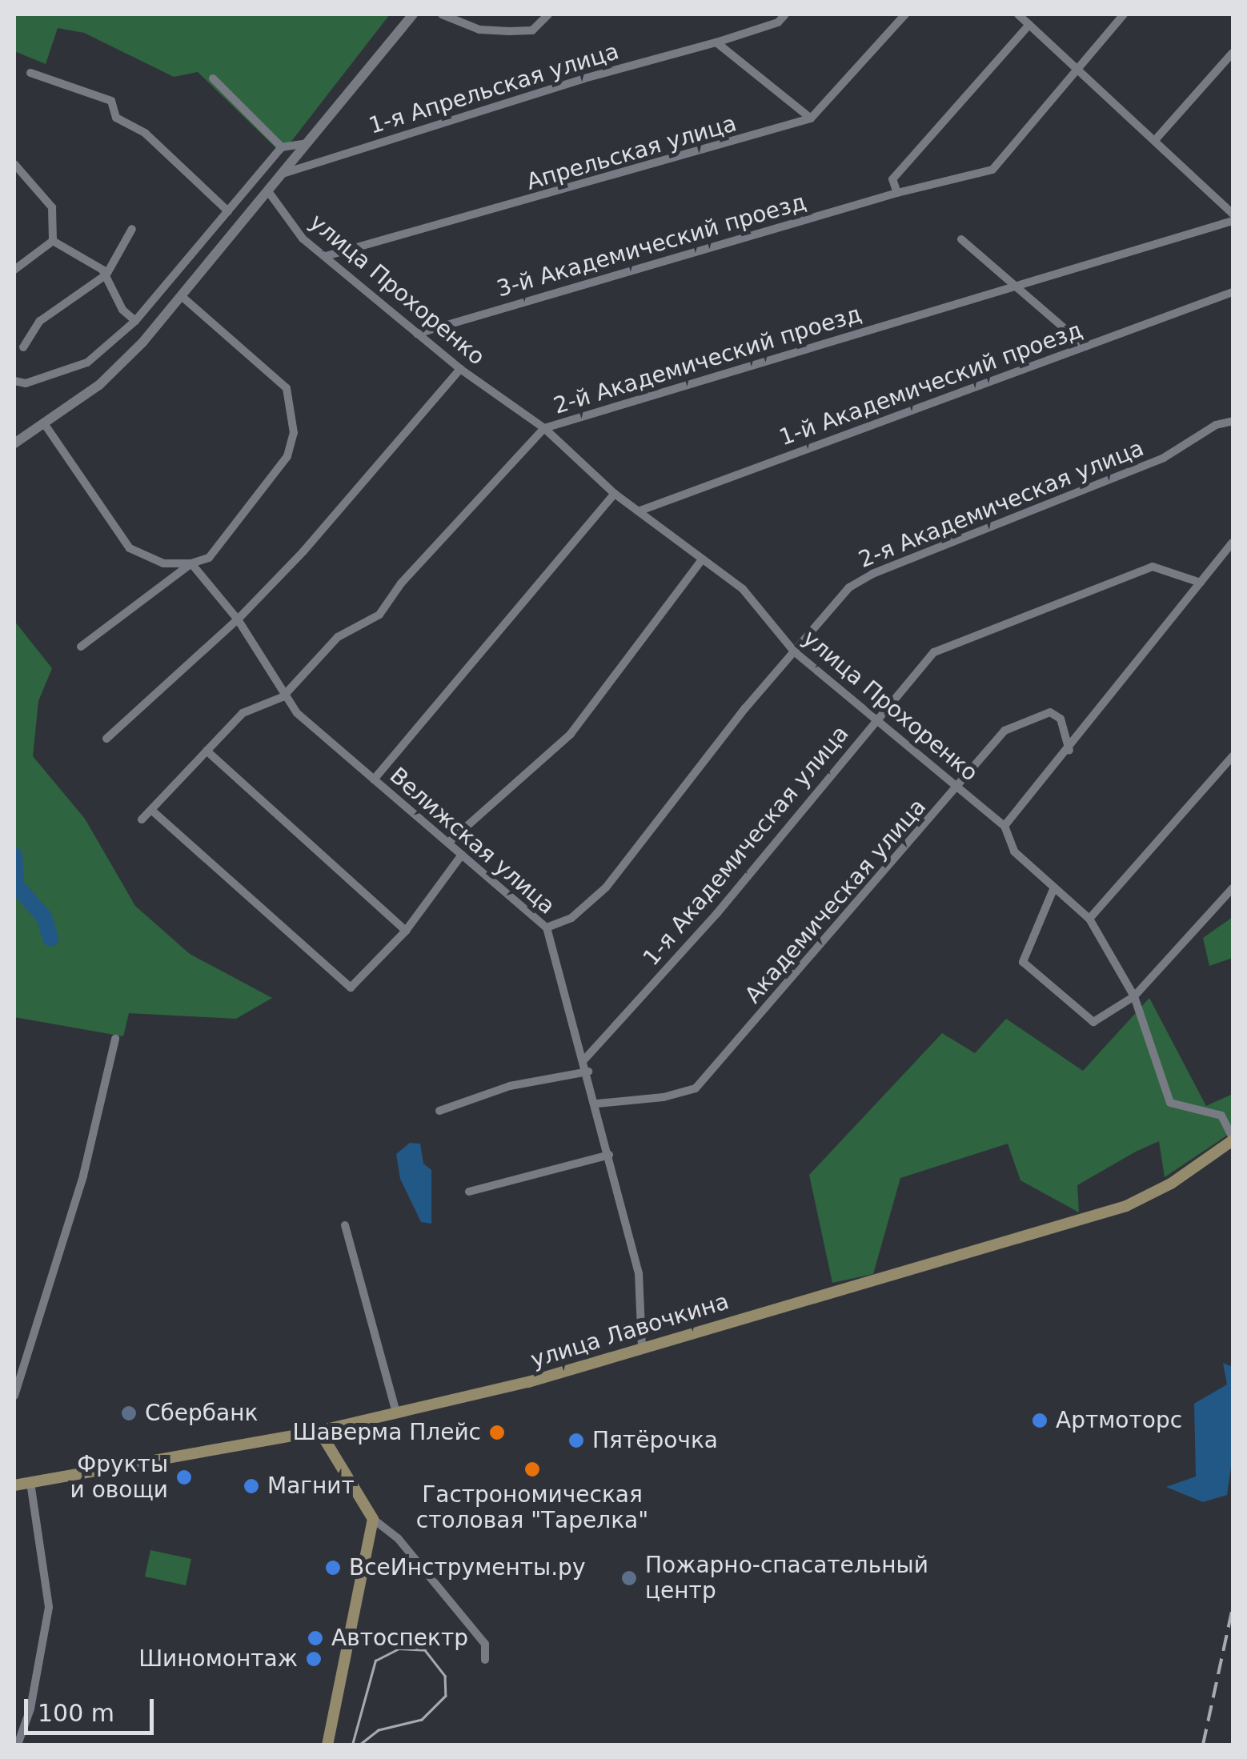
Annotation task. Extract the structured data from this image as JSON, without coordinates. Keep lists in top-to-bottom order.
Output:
{
  "streets": {
    "main road": ["улица Лавочкина"],
    "street": [
      "1-я Апрельская улица",
      "Апрельская улица",
      "3-й Академический проезд",
      "улица Прохоренко",
      "2-й Академический проезд",
      "1-й Академический проезд",
      "2-я Академическая улица",
      "Велижская улица",
      "1-я Академическая улица",
      "Академическая улица"
    ]
  },
  "crossings": [
    ["Апрельская улица", "улица Прохоренко"],
    ["3-й Академический проезд", "улица Прохоренко"],
    ["улица Прохоренко", "2-й Академический проезд"],
    ["улица Прохоренко", "1-й Академический проезд"],
    ["улица Прохоренко", "2-я Академическая улица"],
    ["улица Прохоренко", "1-я Академическая улица"],
    ["улица Прохоренко", "Академическая улица"],
    ["улица Прохоренко", "улица Лавочкина"],
    ["2-й Академический проезд", "Велижская улица"],
    ["2-я Академическая улица", "Велижская улица"],
    ["Велижская улица", "1-я Академическая улица"],
    ["Велижская улица", "Академическая улица"],
    ["Велижская улица", "улица Лавочкина"]
  ],
  "places": [
    "Сбербанк",
    "Артмоторс",
    "Шаверма Плейс",
    "Пятёрочка",
    "Гастрономическая столовая \"Тарелка\"",
    "Фрукты и овощи",
    "Магнит",
    "ВсеИнструменты.ру",
    "Пожарно-спасательный центр",
    "Автоспектр",
    "Шиномонтаж"
  ],
  "scale_bar": "100 m"
}
